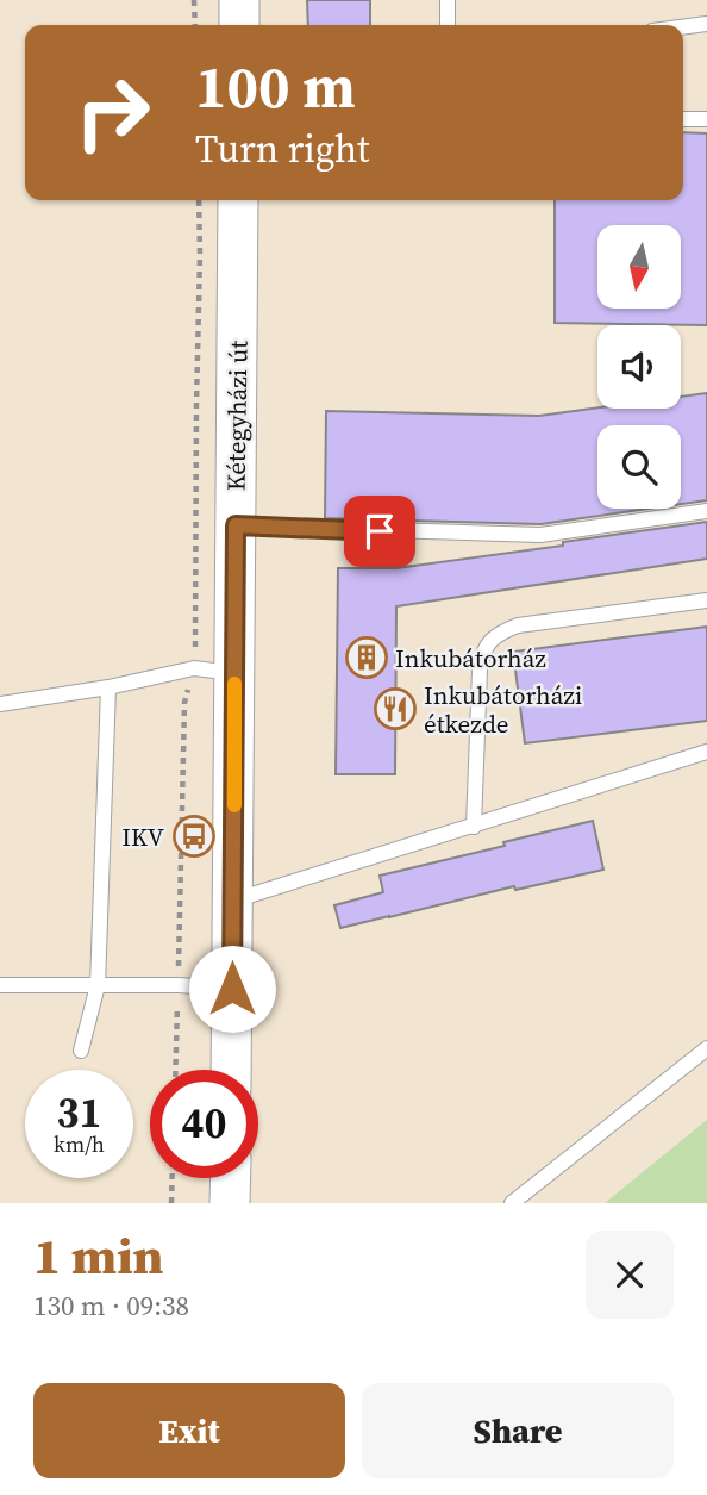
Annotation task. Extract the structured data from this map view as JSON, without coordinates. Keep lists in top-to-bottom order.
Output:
{
  "streets": {
    "street": ["Kétegyházi út"]
  },
  "places": {
    "building": ["Inkubátorház"],
    "restaurant": ["Inkubátorházi étkezde"],
    "bus stop": ["IKV"]
  },
  "north": "bottom",
  "page": {
    "turn": ["100 m", "Turn right"],
    "speed": "31 km/h",
    "limit": "40",
    "heading": ["1 min", "130 m · 09:38"],
    "buttons": ["Exit", "Share"]
  }
}
